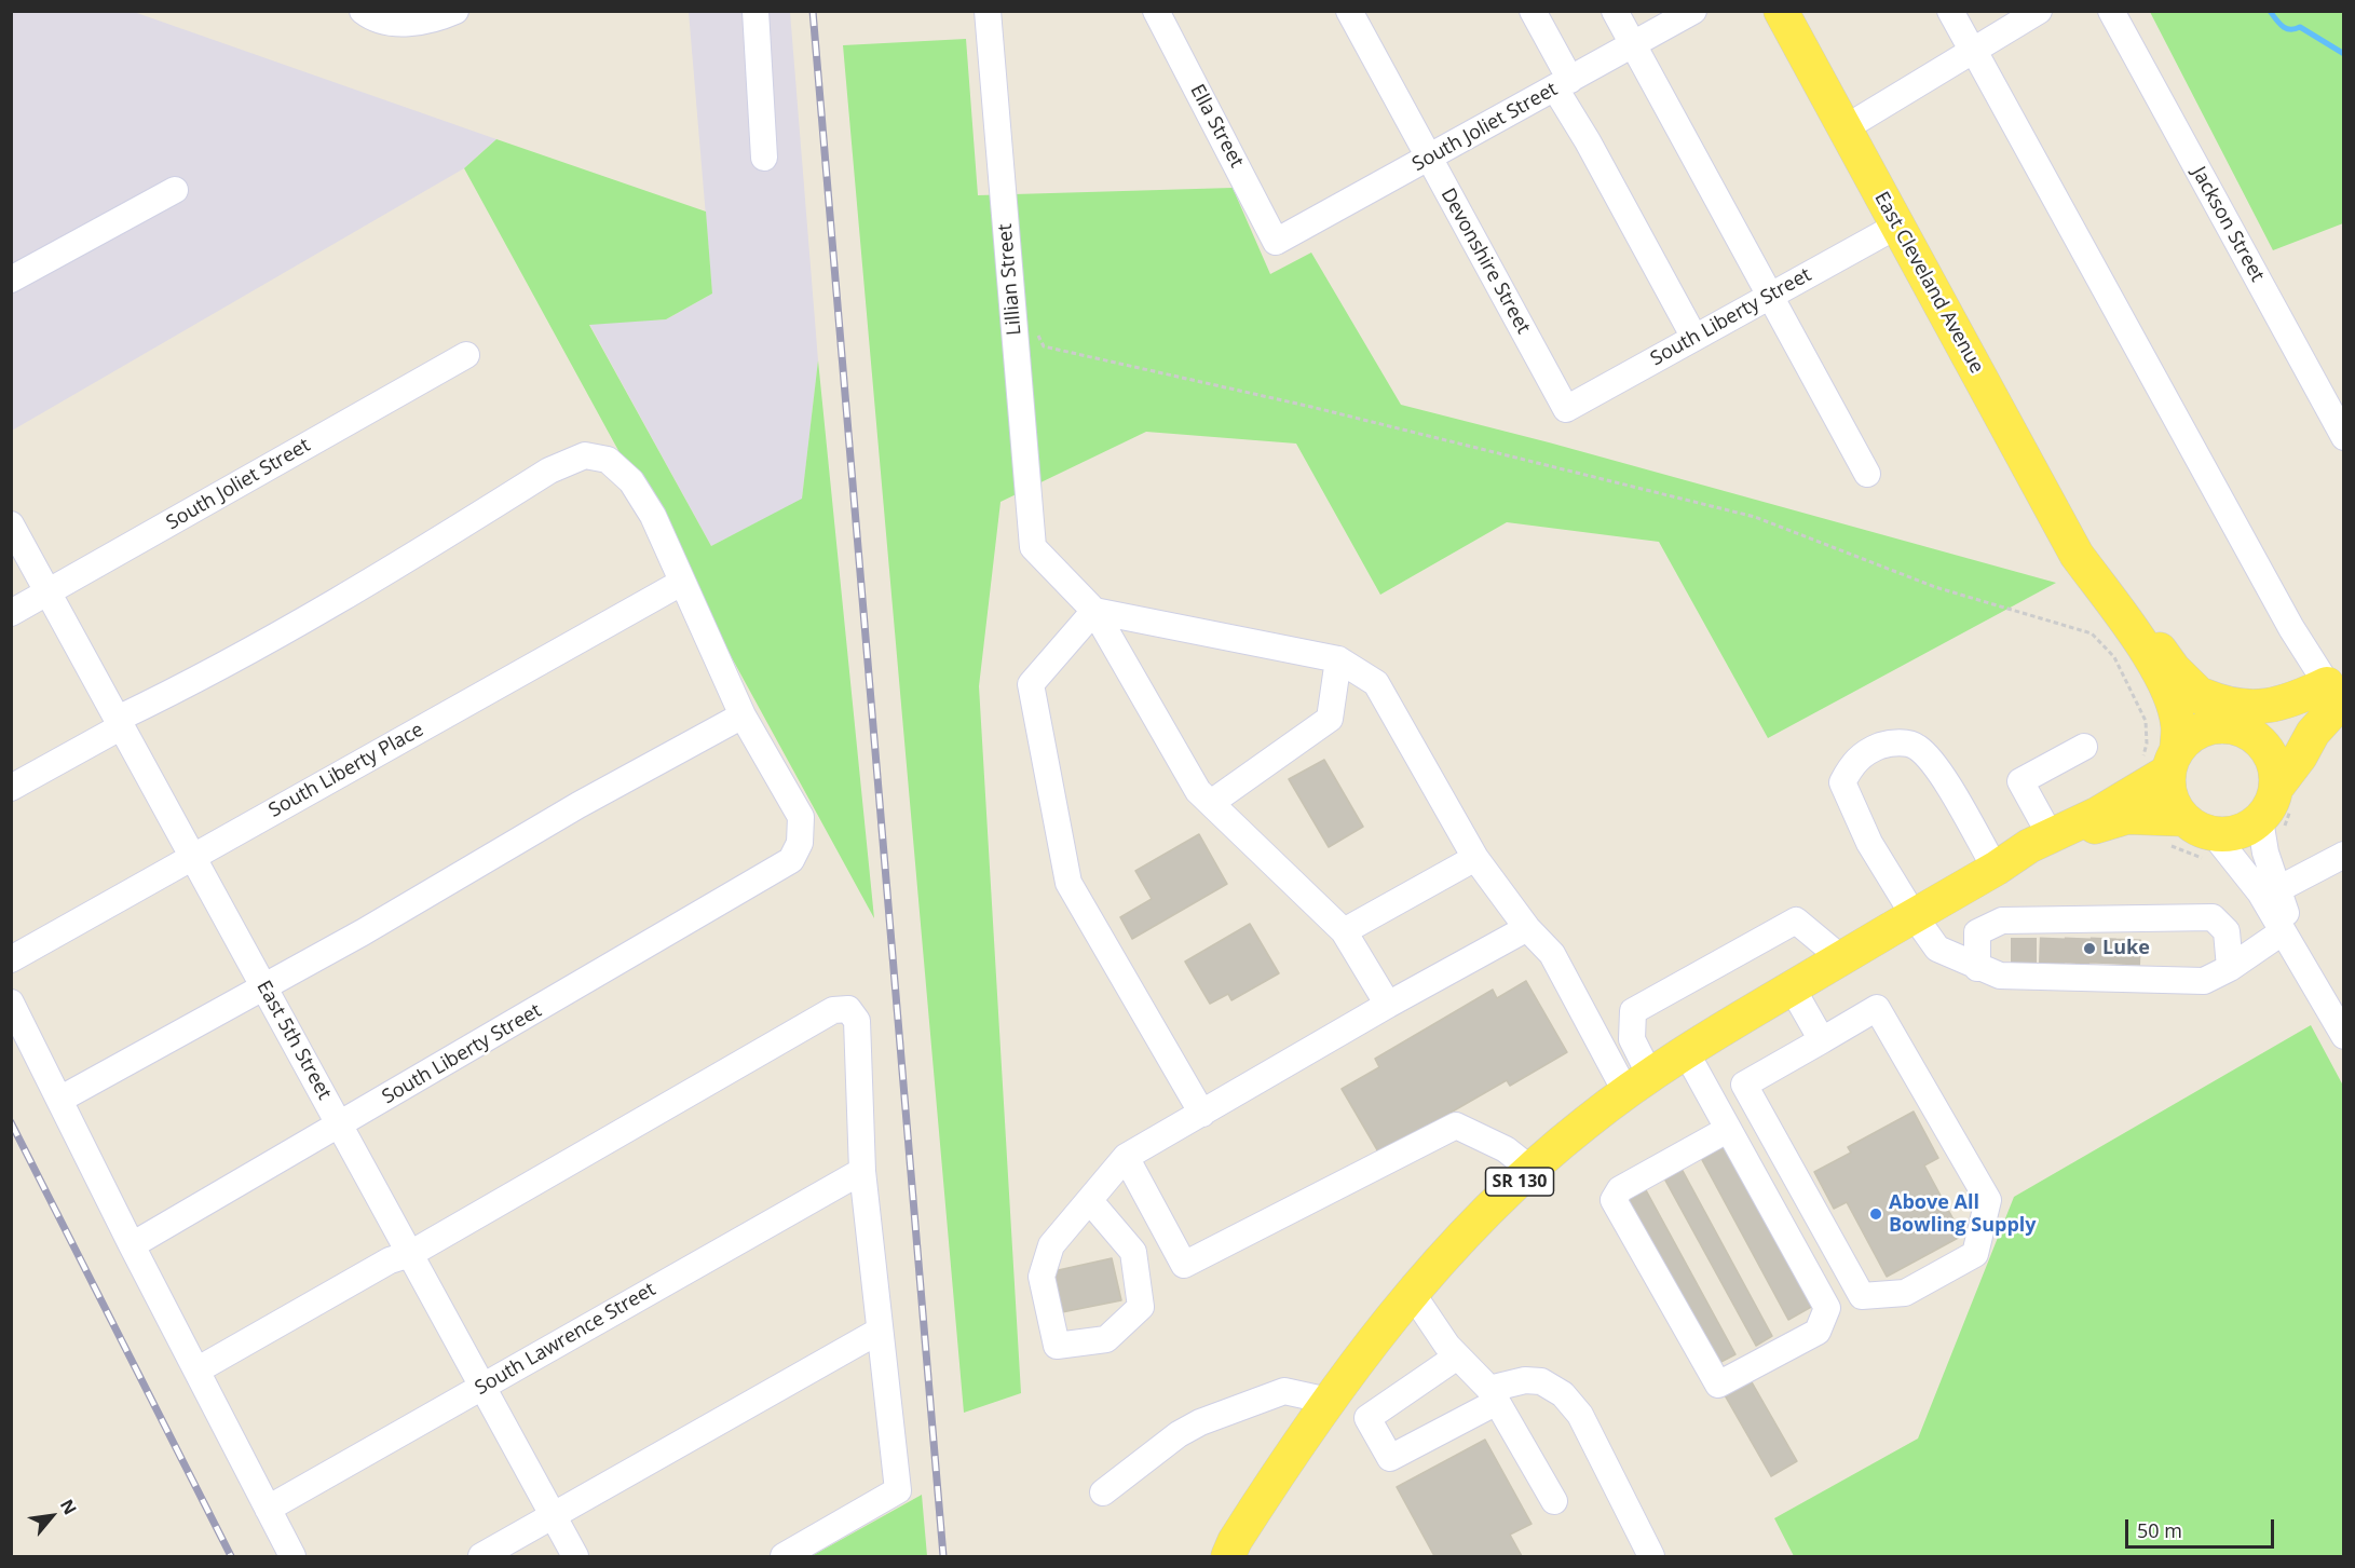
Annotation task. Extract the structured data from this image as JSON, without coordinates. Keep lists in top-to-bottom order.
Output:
{
  "streets": {
    "main road": ["East Cleveland Avenue", "SR 130"],
    "street": [
      "Ella Street",
      "South Joliet Street",
      "Jackson Street",
      "Devonshire Street",
      "Lillian Street",
      "South Liberty Street",
      "South Liberty Place",
      "East 5th Street",
      "South Lawrence Street"
    ]
  },
  "crossings": [
    ["Ella Street", "South Joliet Street"],
    ["South Joliet Street", "Devonshire Street"],
    ["South Joliet Street", "East 5th Street"],
    ["Devonshire Street", "South Liberty Street"],
    ["East Cleveland Avenue", "South Liberty Street"],
    ["South Liberty Street", "East 5th Street"],
    ["South Liberty Place", "East 5th Street"],
    ["East 5th Street", "South Lawrence Street"]
  ],
  "places": ["Luke", "Above All Bowling Supply"],
  "scale_bar": "50 m",
  "north": "top right"
}
